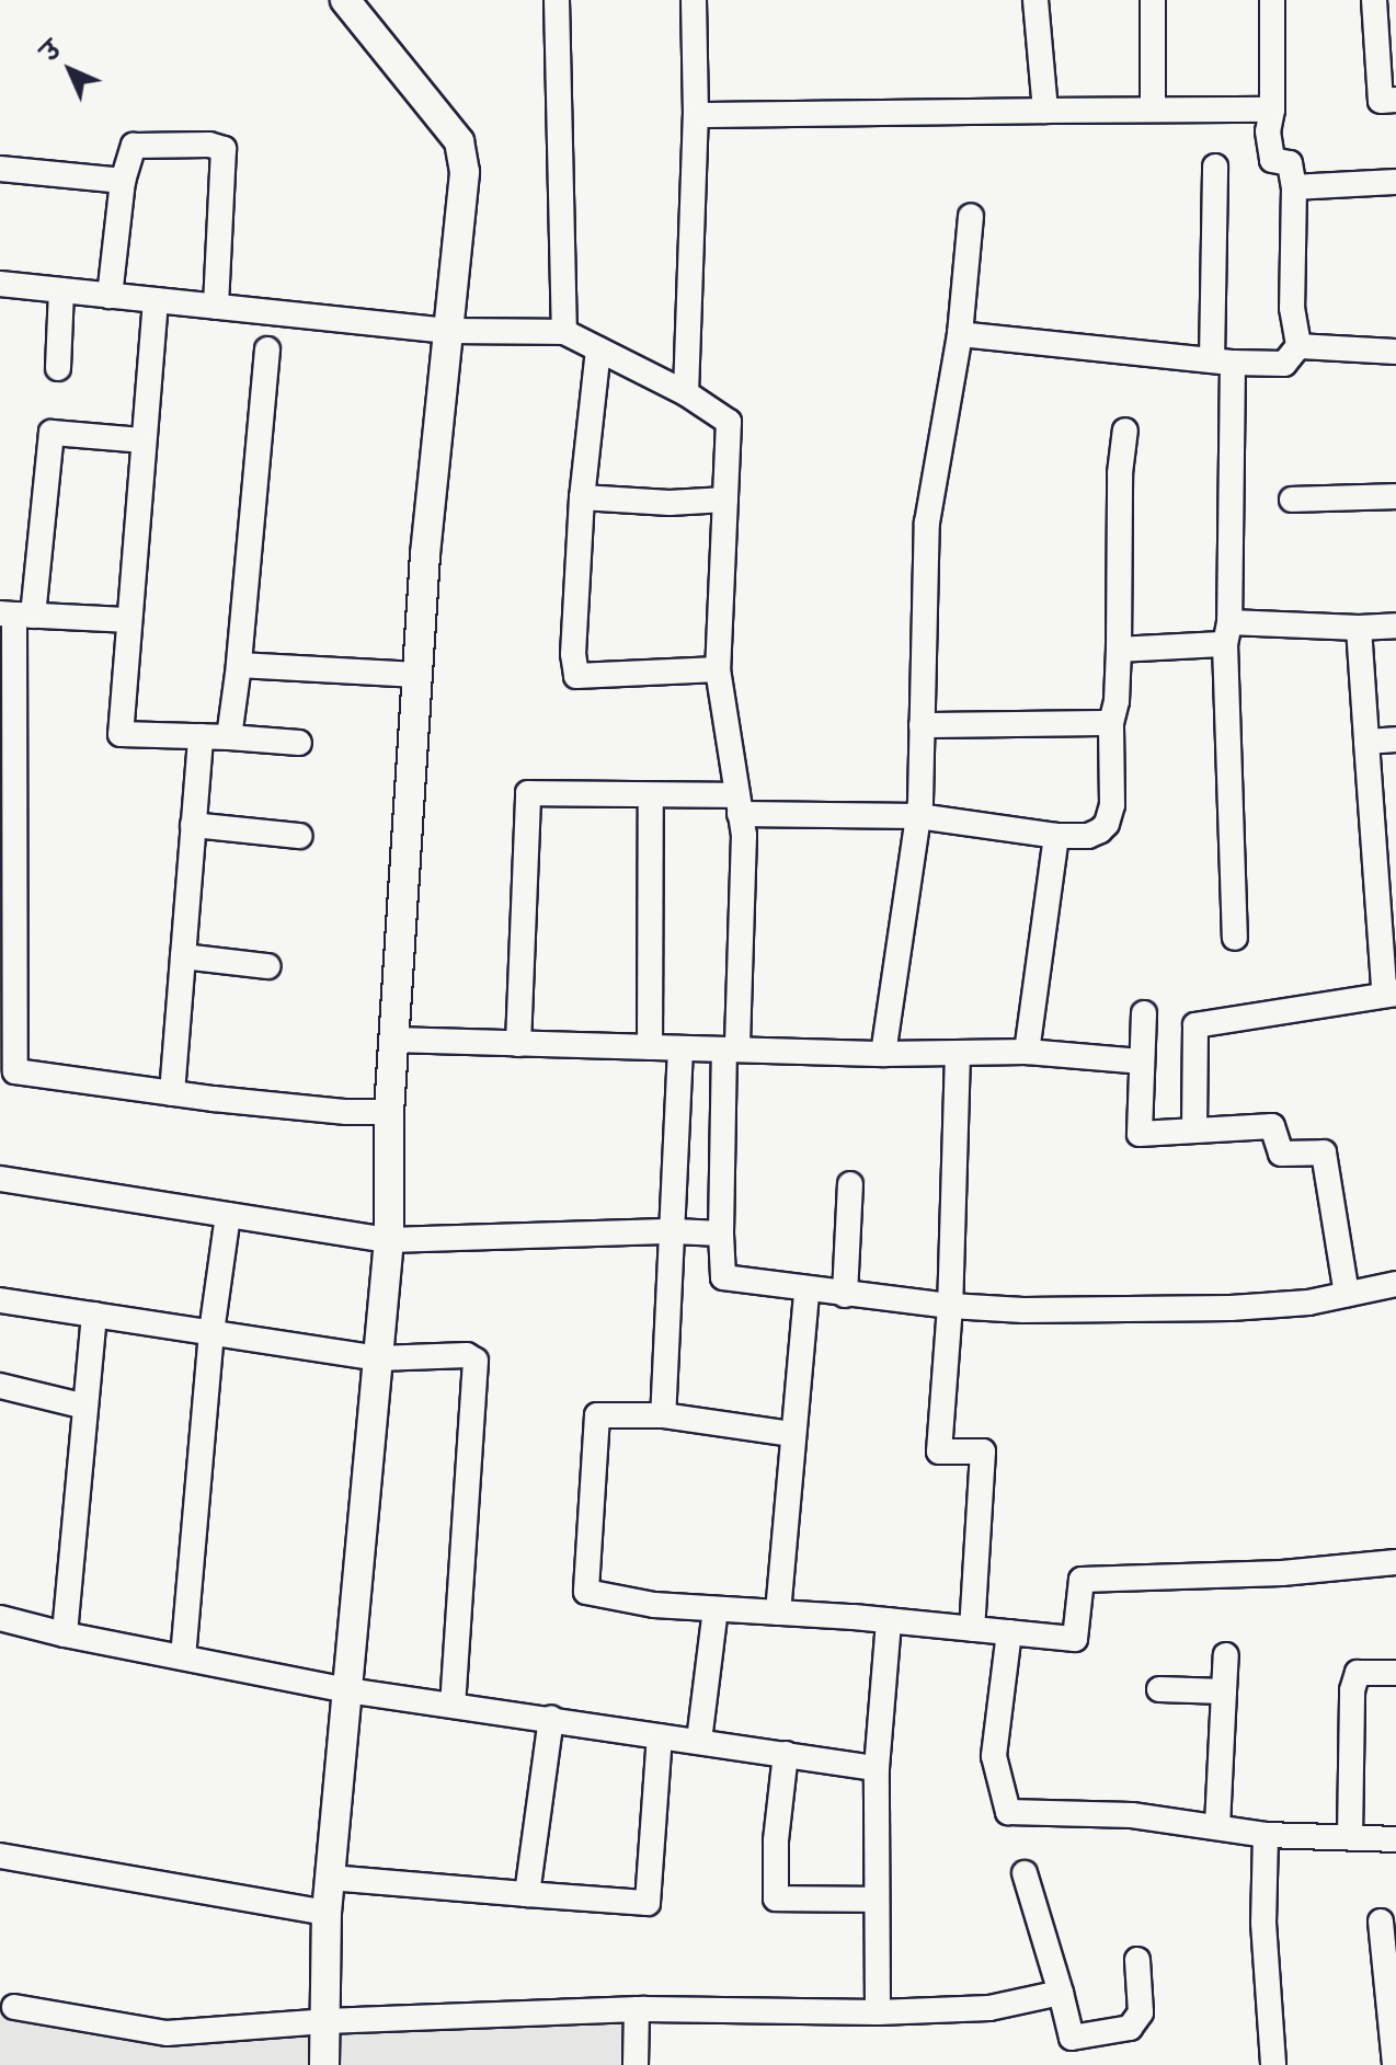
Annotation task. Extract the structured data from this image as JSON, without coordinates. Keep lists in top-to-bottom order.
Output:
{
  "north": "top left"
}
